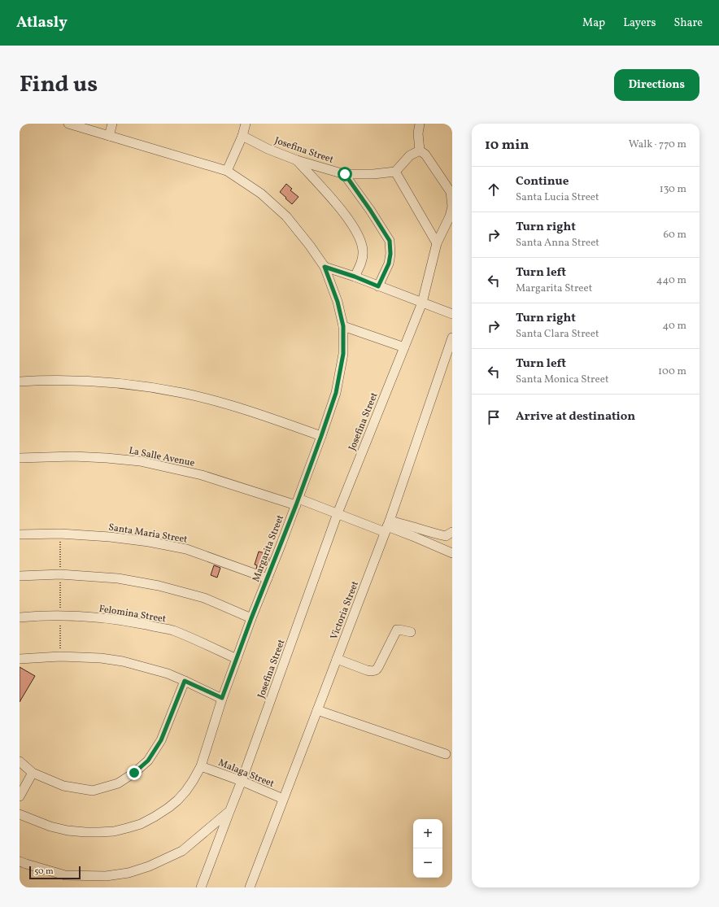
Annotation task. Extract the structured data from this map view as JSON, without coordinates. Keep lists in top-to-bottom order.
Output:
{
  "streets": {
    "street": [
      "Josefina Street",
      "La Salle Avenue",
      "Santa Maria Street",
      "Margarita Street",
      "Victoria Street",
      "Felomina Street",
      "Malaga Street"
    ]
  },
  "crossings": [
    ["Josefina Street", "La Salle Avenue"],
    ["Josefina Street", "Malaga Street"],
    ["La Salle Avenue", "Margarita Street"],
    ["La Salle Avenue", "Victoria Street"],
    ["Santa Maria Street", "Margarita Street"],
    ["Margarita Street", "Felomina Street"],
    ["Margarita Street", "Malaga Street"],
    ["Victoria Street", "Malaga Street"]
  ],
  "scale_bar": "50 m",
  "page": {
    "header": "Atlasly",
    "nav": ["Map", "Layers", "Share"],
    "title": "Find us",
    "buttons": "Directions",
    "heading": ["10 min", "Walk · 770 m"],
    "list": [
      ["Continue", "Santa Lucia Street", "130 m"],
      ["Turn right", "Santa Anna Street", "60 m"],
      ["Turn left", "Margarita Street", "440 m"],
      ["Turn right", "Santa Clara Street", "40 m"],
      ["Turn left", "Santa Monica Street", "100 m"],
      "Arrive at destination"
    ],
    "map_buttons": ["+", "−"],
    "scale": "50 m"
  }
}
